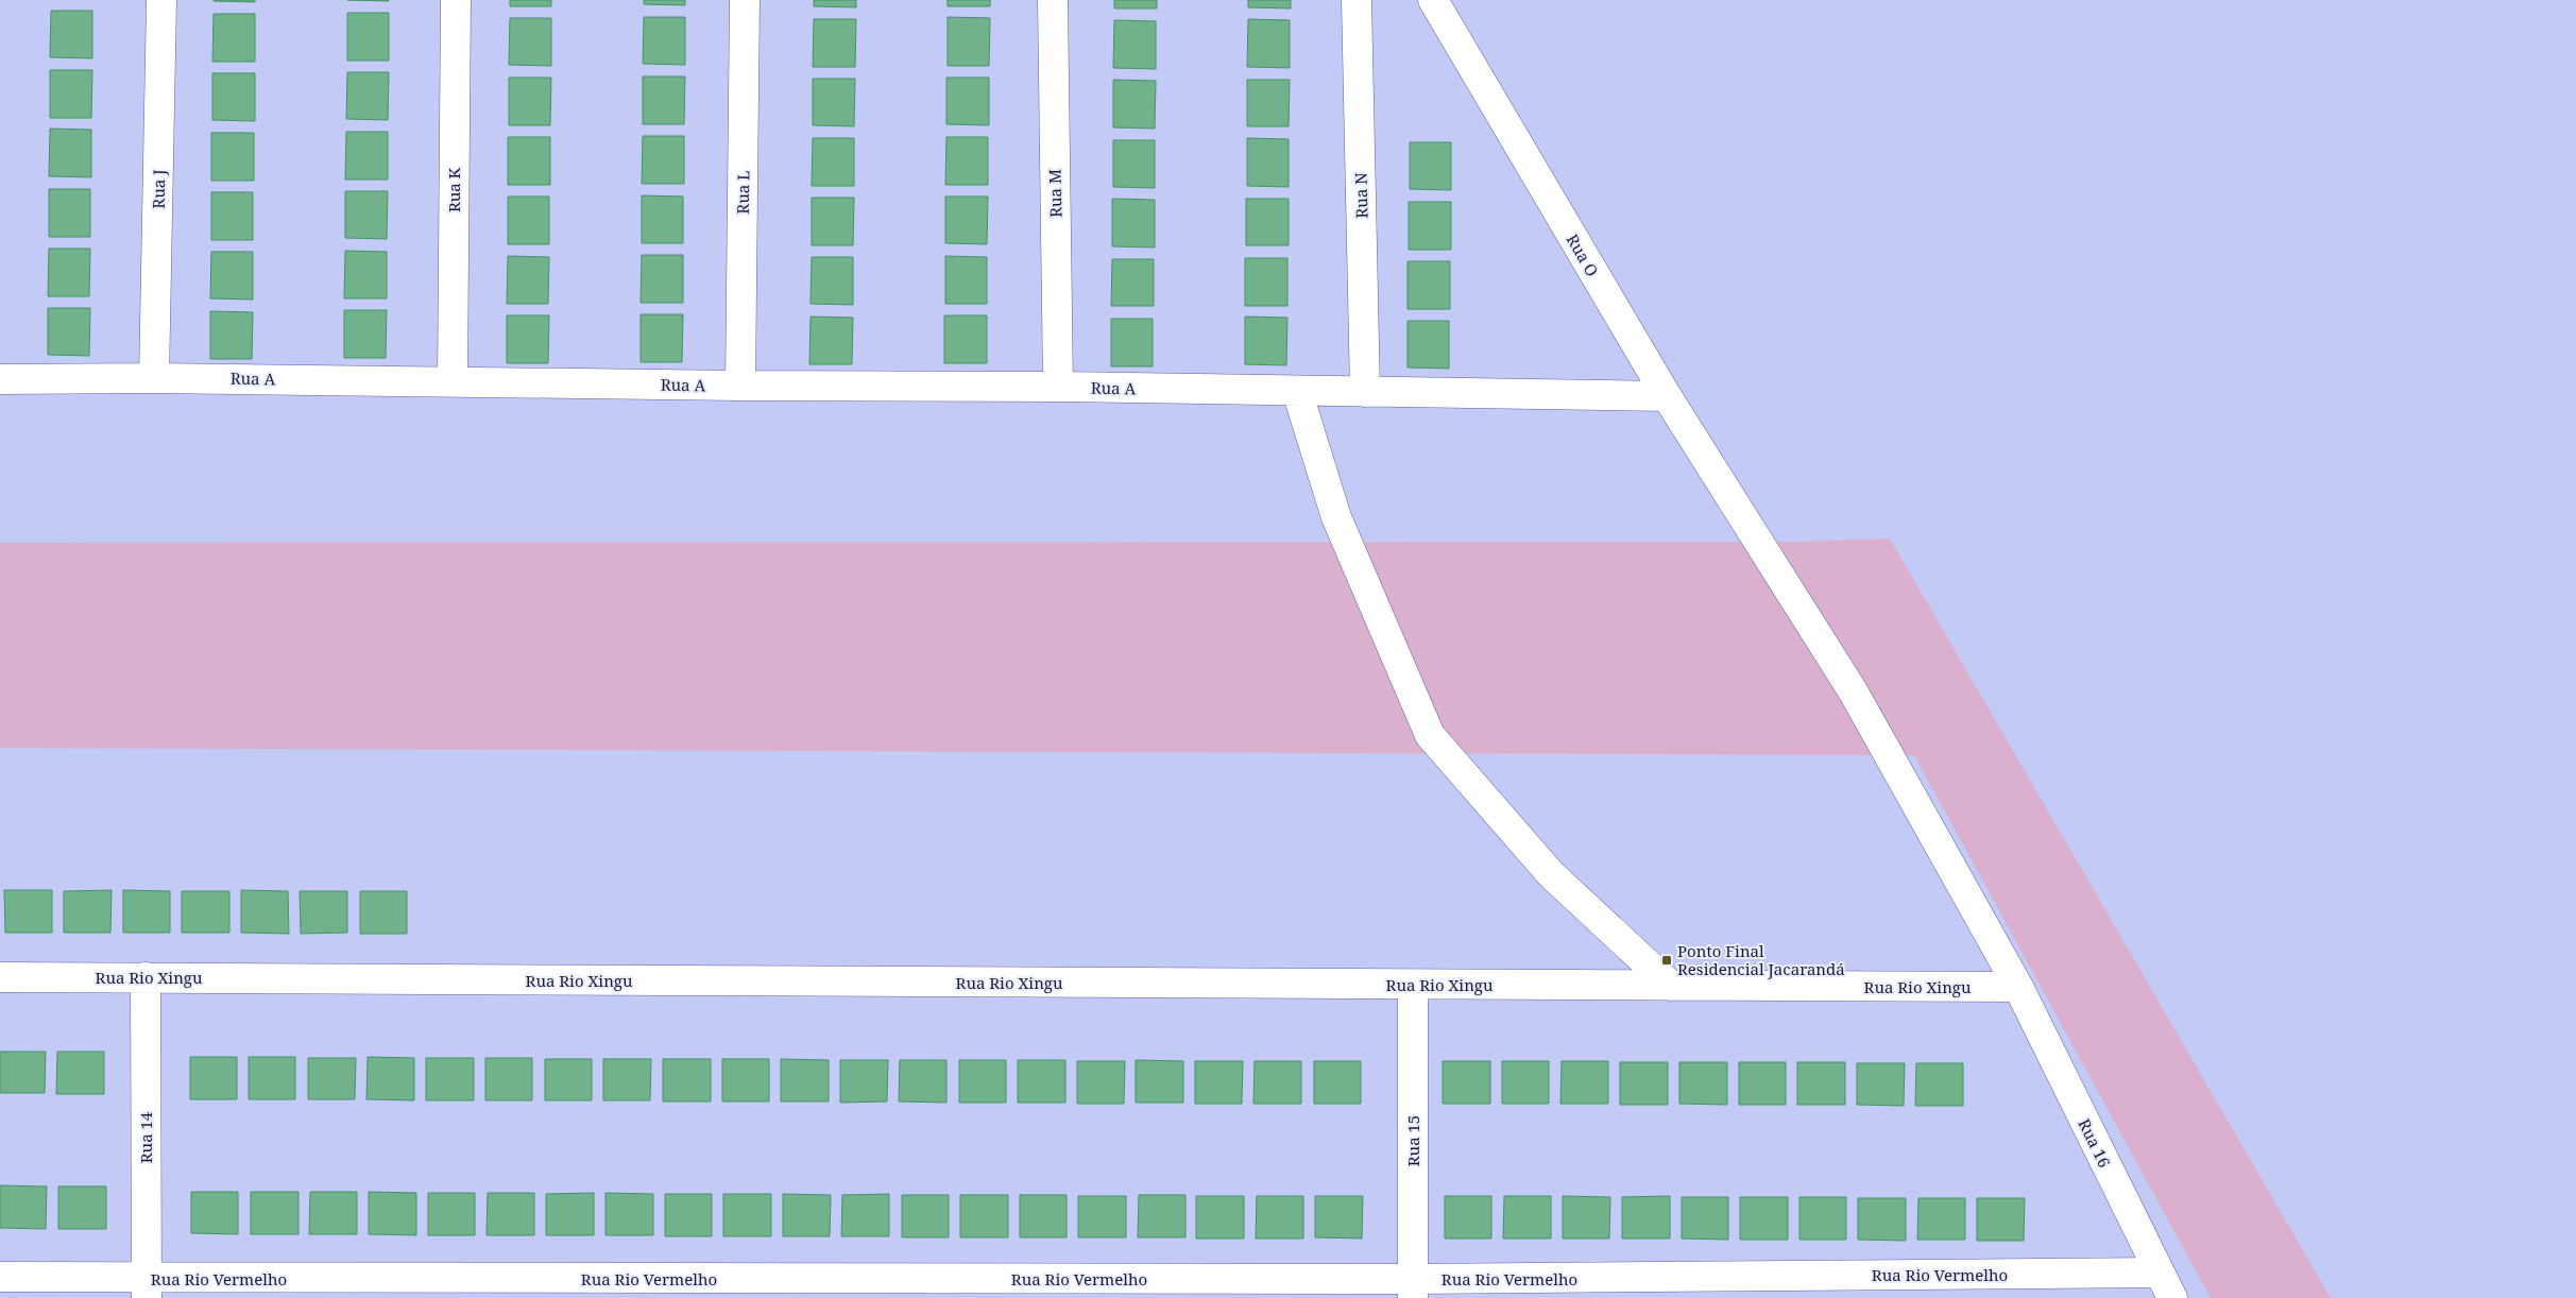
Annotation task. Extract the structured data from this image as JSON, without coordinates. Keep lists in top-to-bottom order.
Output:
{
  "streets": {
    "street": [
      "Rua J",
      "Rua K",
      "Rua L",
      "Rua M",
      "Rua N",
      "Rua O",
      "Rua A",
      "Rua Rio Xingu",
      "Rua 14",
      "Rua 15",
      "Rua 16",
      "Rua Rio Vermelho"
    ]
  },
  "crossings": [
    ["Rua J", "Rua A"],
    ["Rua K", "Rua A"],
    ["Rua L", "Rua A"],
    ["Rua M", "Rua A"],
    ["Rua N", "Rua A"],
    ["Rua O", "Rua A"],
    ["Rua O", "Rua 16"],
    ["Rua Rio Xingu", "Rua 14"],
    ["Rua Rio Xingu", "Rua 15"],
    ["Rua Rio Xingu", "Rua 16"],
    ["Rua 14", "Rua Rio Vermelho"],
    ["Rua 15", "Rua Rio Vermelho"],
    ["Rua 16", "Rua Rio Vermelho"]
  ],
  "places": {
    "transit": ["Ponto Final Residencial Jacarandá"]
  }
}
